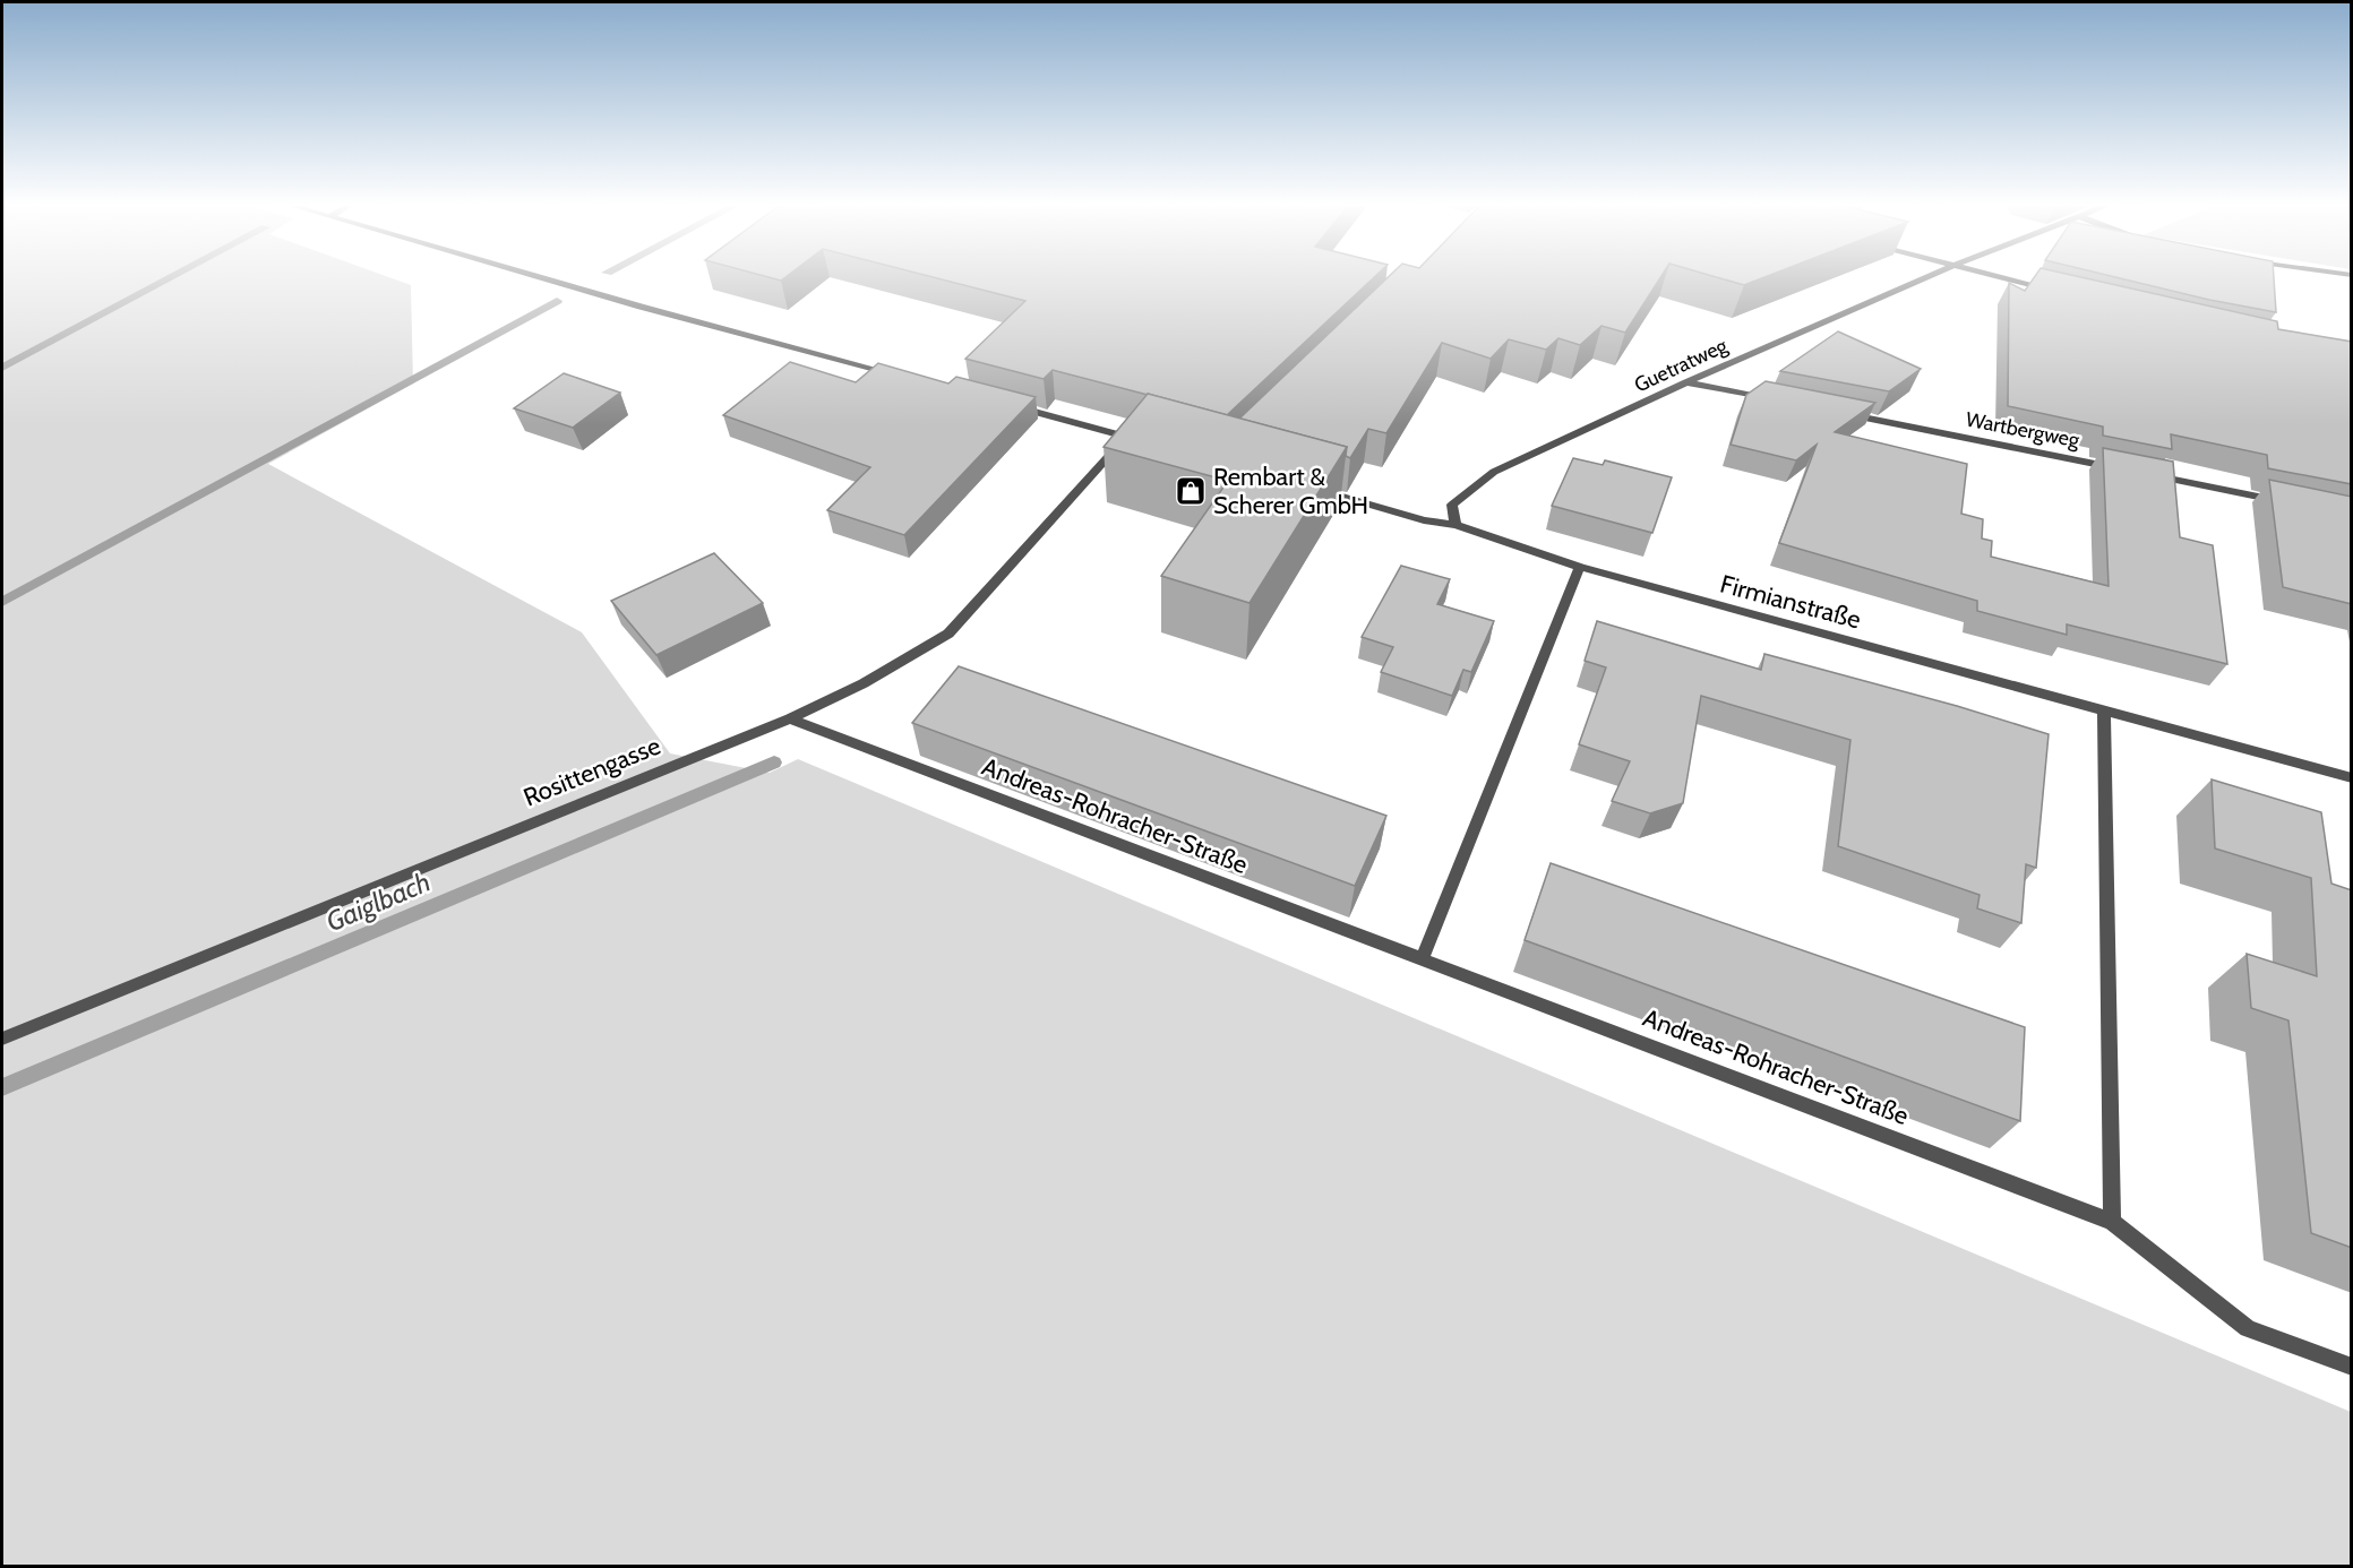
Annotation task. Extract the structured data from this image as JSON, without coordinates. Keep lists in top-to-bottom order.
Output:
{
  "streets": {
    "street": [
      "Guetratweg",
      "Wartbergweg",
      "Firmianstraße",
      "Rosittengasse",
      "Andreas-Rohracher-Straße"
    ]
  },
  "crossings": [
    ["Guetratweg", "Firmianstraße"],
    ["Rosittengasse", "Andreas-Rohracher-Straße"]
  ],
  "water": ["Gaiglbach"],
  "places": {
    "shop": ["Rembart & Scherer GmbH"]
  }
}
